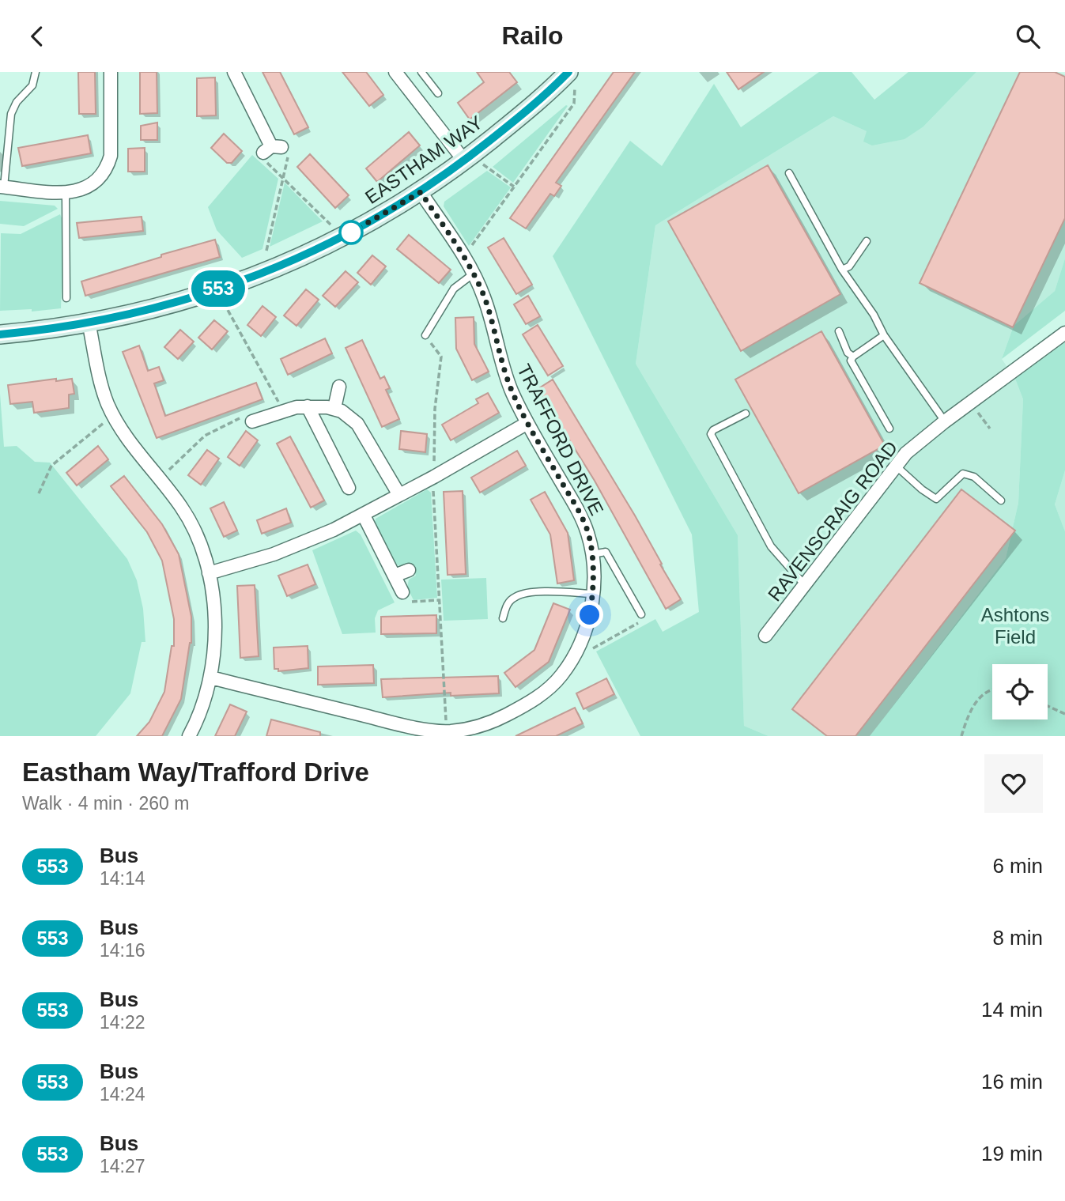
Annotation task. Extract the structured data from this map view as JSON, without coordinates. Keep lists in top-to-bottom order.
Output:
{
  "streets": {
    "street": ["EASTHAM WAY", "TRAFFORD DRIVE", "RAVENSCRAIG ROAD"]
  },
  "crossings": [
    ["EASTHAM WAY", "TRAFFORD DRIVE"]
  ],
  "parks": ["Ashtons Field"],
  "lines": ["bus line 553"],
  "page": {
    "header": "Railo",
    "on_map": "553",
    "heading": ["Eastham Way/Trafford Drive", "Walk · 4 min · 260 m"],
    "list": [
      {
        "mark": "553",
        "name": "Bus",
        "note": "14:14",
        "value": "6 min"
      },
      {
        "mark": "553",
        "name": "Bus",
        "note": "14:16",
        "value": "8 min"
      },
      {
        "mark": "553",
        "name": "Bus",
        "note": "14:22",
        "value": "14 min"
      },
      {
        "mark": "553",
        "name": "Bus",
        "note": "14:24",
        "value": "16 min"
      },
      {
        "mark": "553",
        "name": "Bus",
        "note": "14:27",
        "value": "19 min"
      }
    ]
  }
}
